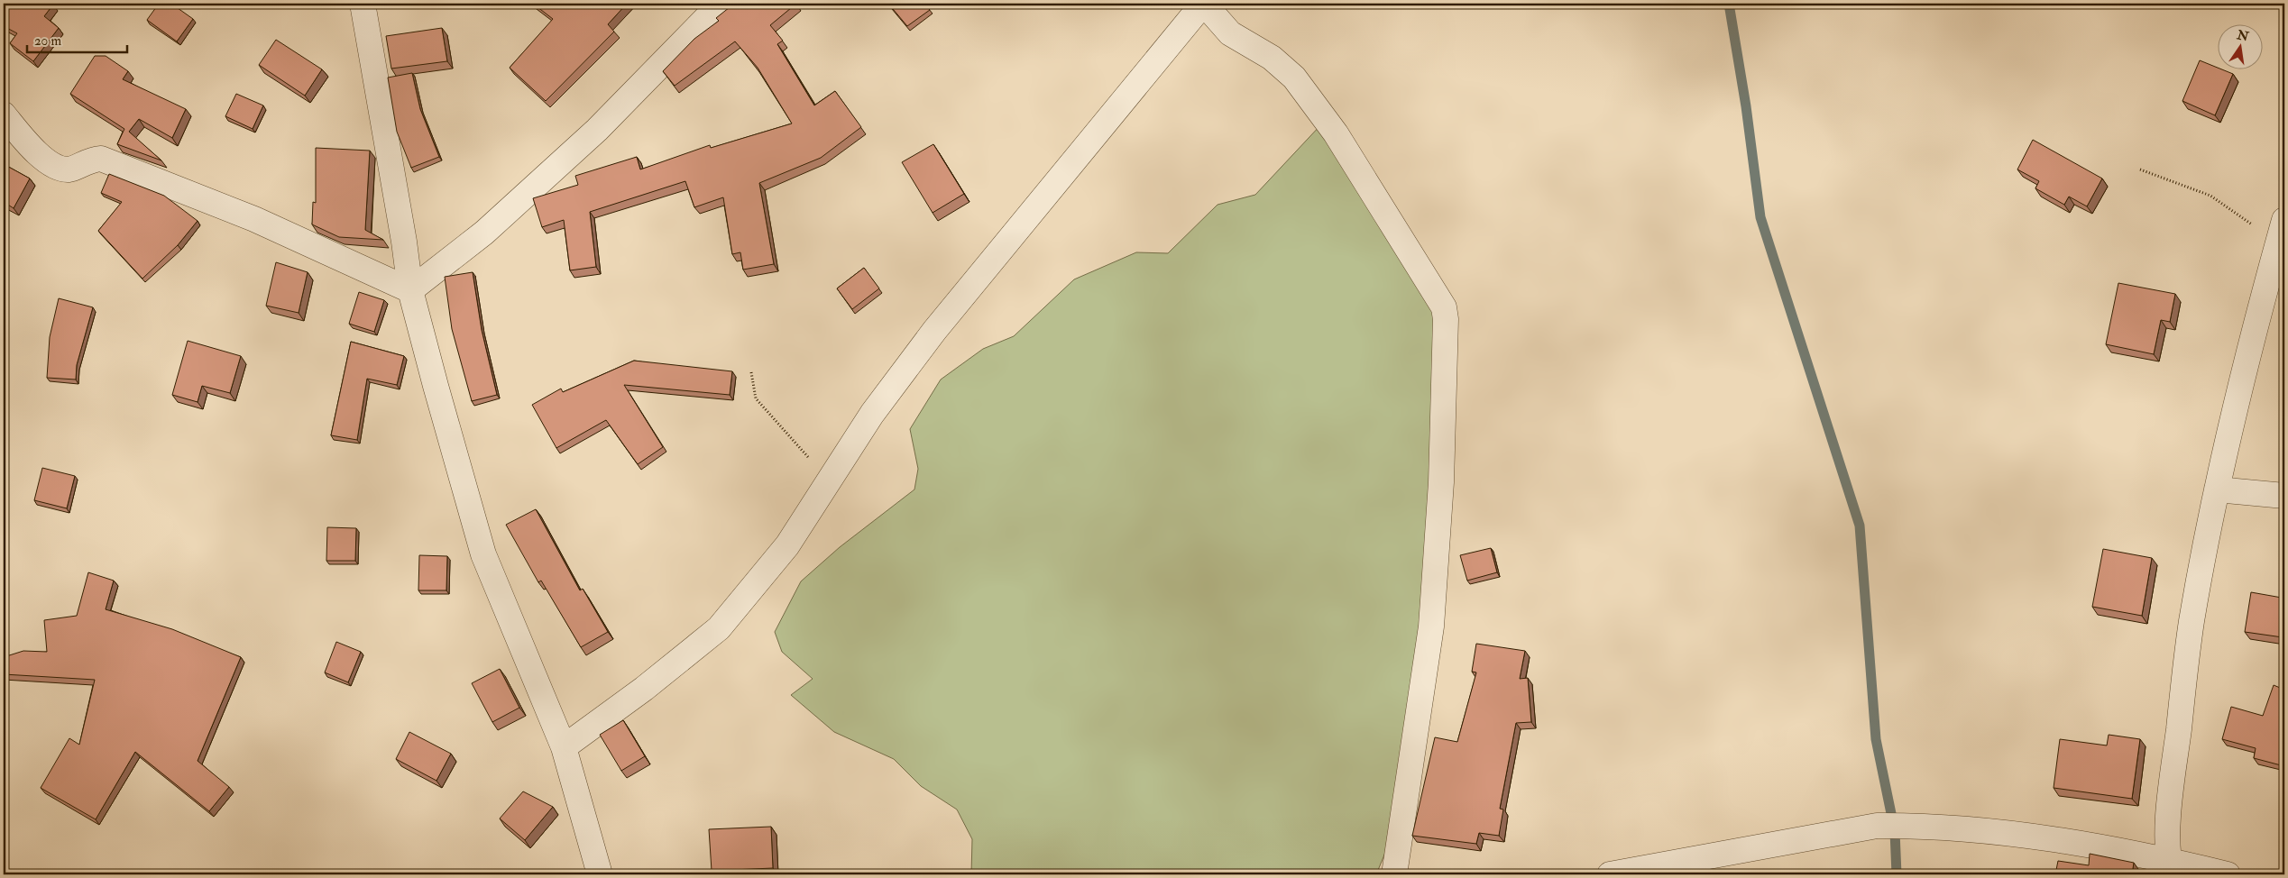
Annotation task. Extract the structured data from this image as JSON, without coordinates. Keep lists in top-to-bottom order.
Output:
{
  "scale_bar": "20 m",
  "north": "top"
}
